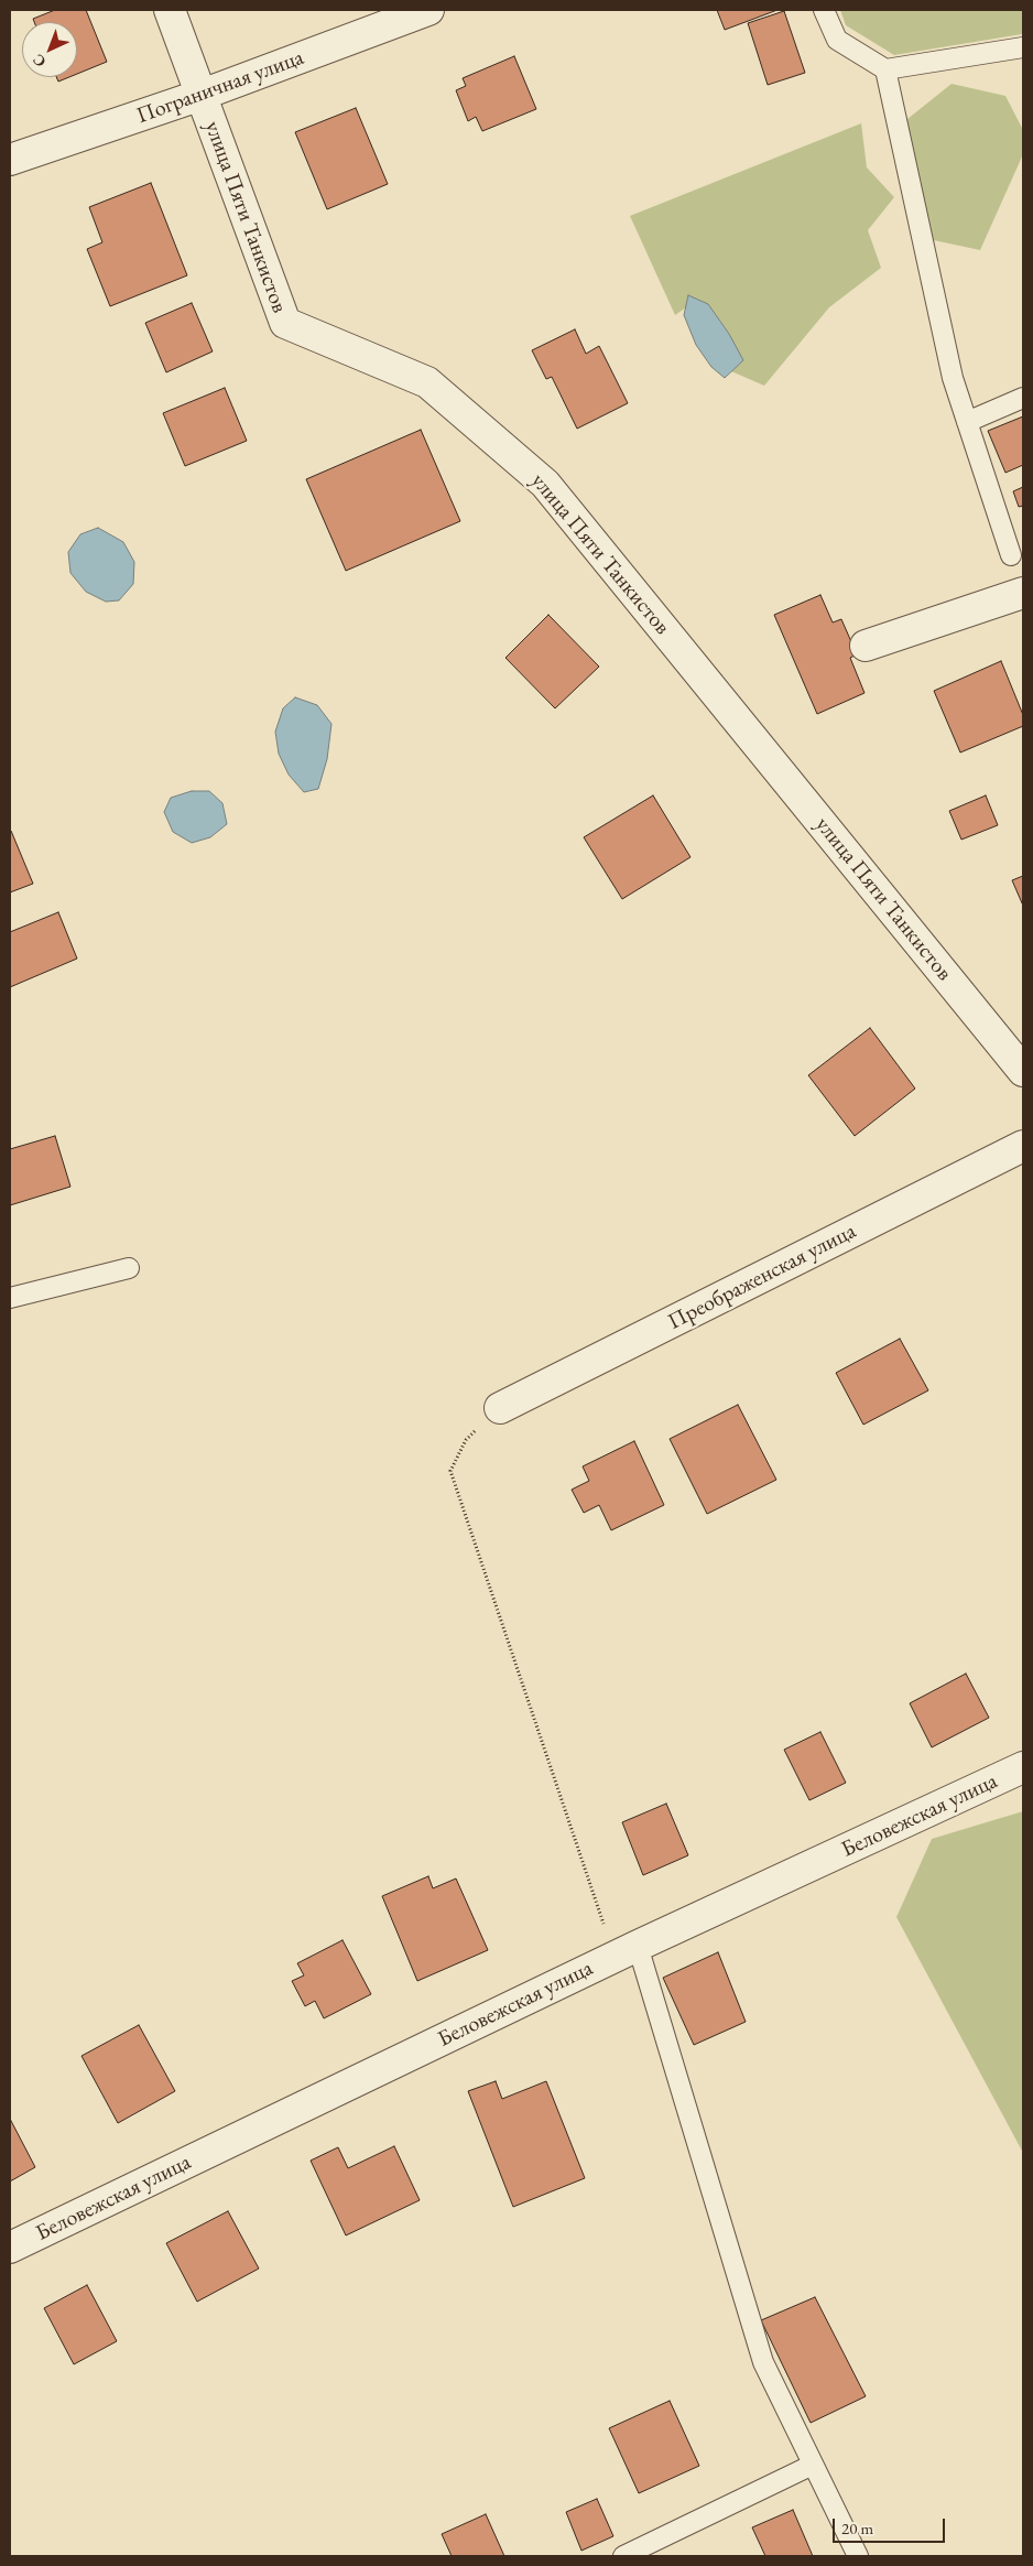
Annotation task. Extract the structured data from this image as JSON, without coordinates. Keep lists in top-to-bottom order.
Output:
{
  "streets": {
    "street": [
      "Пограничная улица",
      "улица Пяти Танкистов",
      "Преображенская улица",
      "Беловежская улица"
    ]
  },
  "crossings": [
    ["Пограничная улица", "улица Пяти Танкистов"]
  ],
  "scale_bar": "20 m",
  "north": "bottom left"
}
